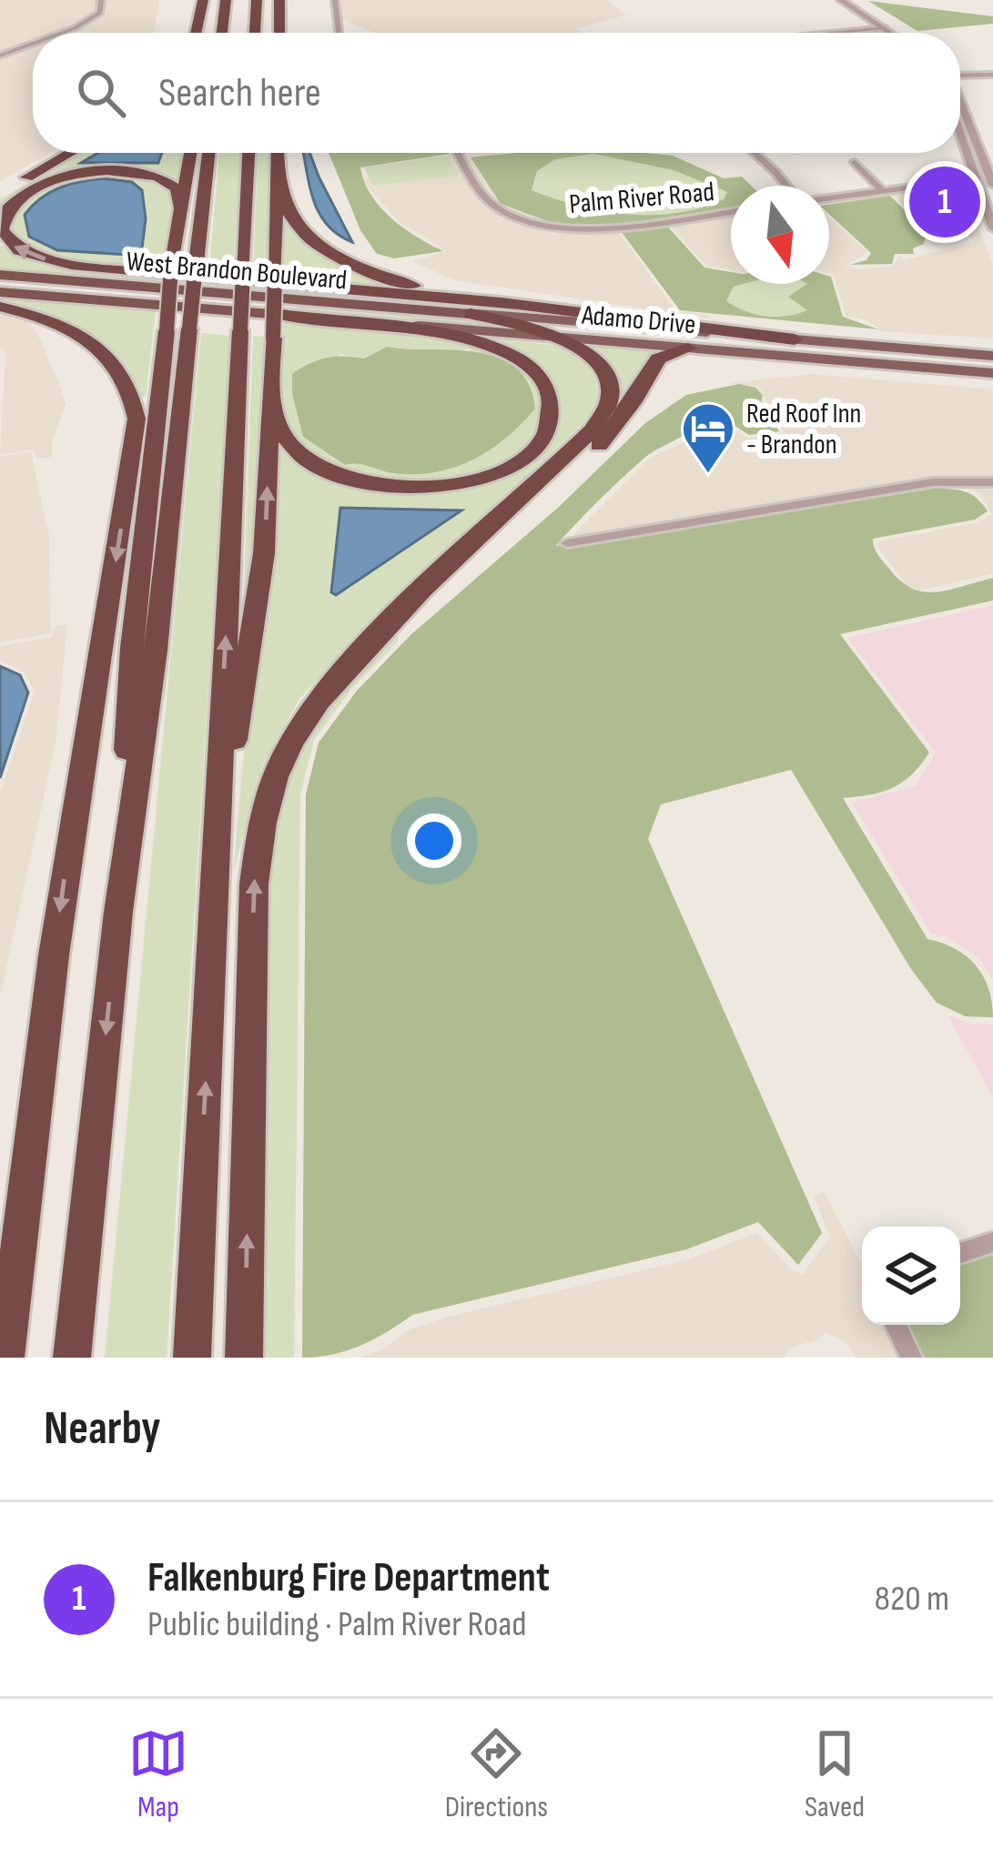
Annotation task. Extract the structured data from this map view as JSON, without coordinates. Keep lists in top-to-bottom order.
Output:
{
  "streets": {
    "highway": ["West Brandon Boulevard"],
    "main road": ["Adamo Drive"],
    "street": ["Palm River Road"]
  },
  "crossings": [
    ["West Brandon Boulevard", "Adamo Drive"]
  ],
  "places": {
    "hotel": ["Red Roof Inn - Brandon"]
  },
  "north": "bottom",
  "page": {
    "search": "Search here",
    "pins": "1",
    "heading": "Nearby",
    "list": [
      {
        "mark": "1",
        "name": "Falkenburg Fire Department",
        "note": "Public building · Palm River Road",
        "value": "820 m"
      }
    ],
    "nav": ["Map", "Directions", "Saved"]
  }
}
